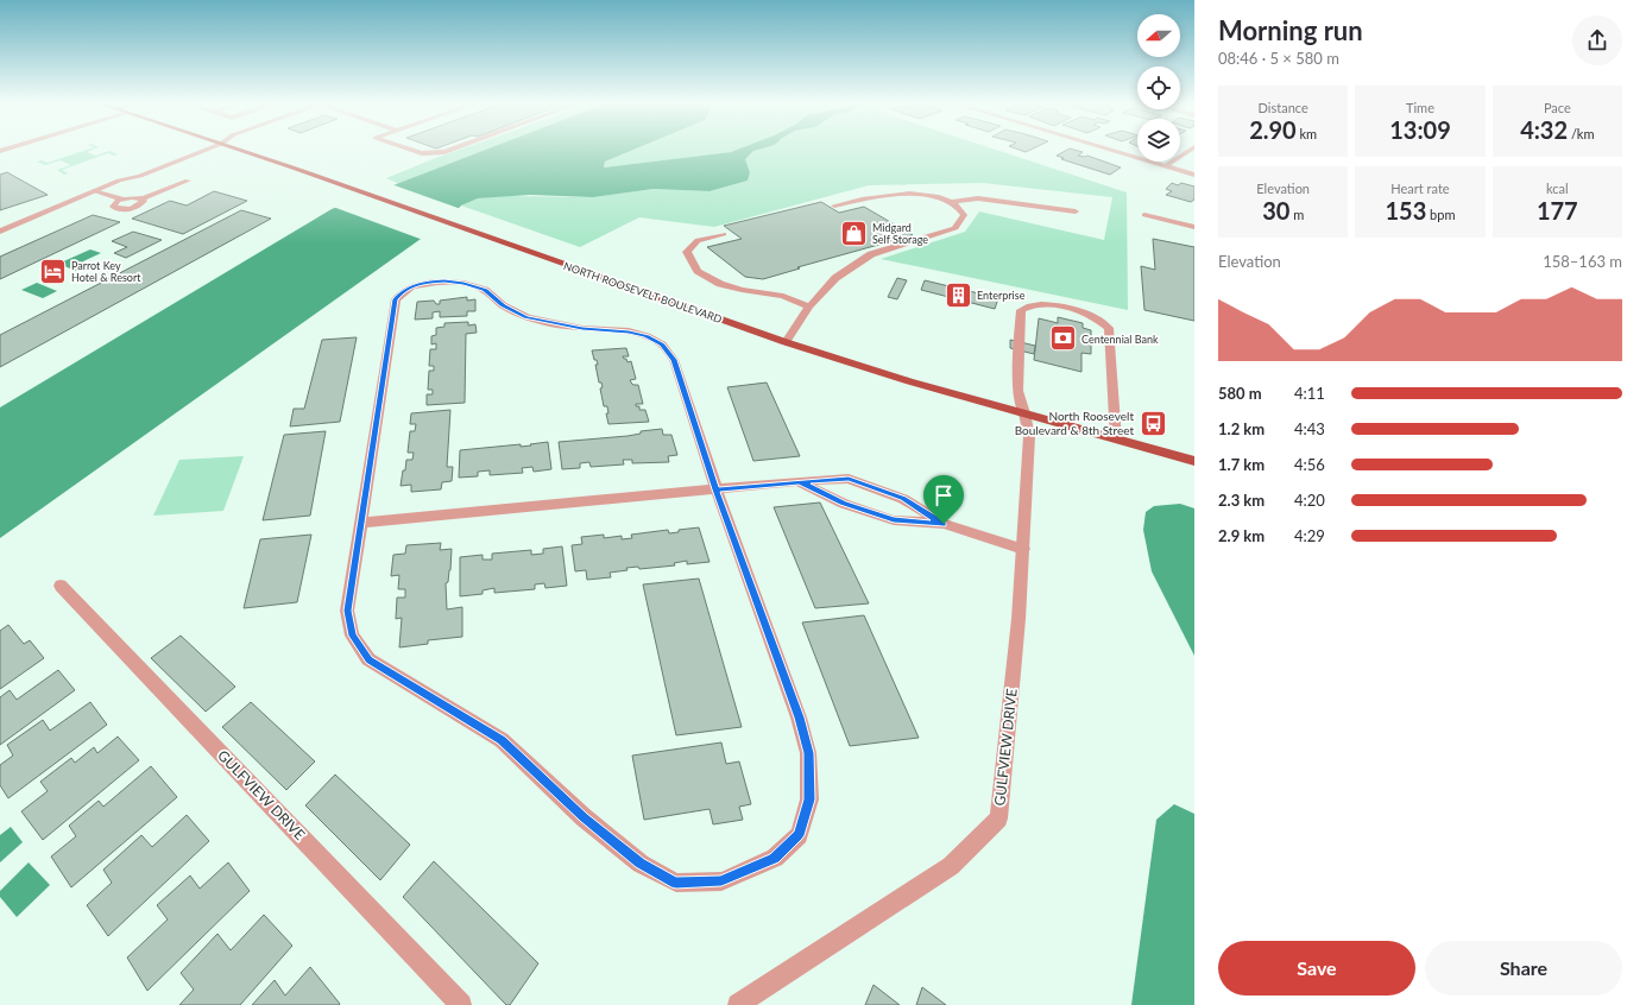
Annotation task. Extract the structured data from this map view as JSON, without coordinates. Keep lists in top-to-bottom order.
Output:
{
  "streets": {
    "main road": ["NORTH ROOSEVELT BOULEVARD"],
    "street": ["GULFVIEW DRIVE"]
  },
  "crossings": [
    ["NORTH ROOSEVELT BOULEVARD", "GULFVIEW DRIVE"]
  ],
  "places": {
    "shop": ["Midgard Self Storage"],
    "hotel": ["Parrot Key Hotel & Resort"],
    "building": ["Enterprise"],
    "bank": ["Centennial Bank"],
    "bus stop": ["North Roosevelt Boulevard & 8th Street"]
  },
  "north": "left",
  "page": {
    "heading": ["Morning run", "08:46 · 5 × 580 m"],
    "stats": [
      ["Distance", "2.90 km"],
      ["Time", "13:09"],
      ["Pace", "4:32 /km"],
      ["Elevation", "30 m"],
      ["Heart rate", "153 bpm"],
      ["kcal", "177"]
    ],
    "chart": ["Elevation", "158–163 m"],
    "list": [
      {
        "name": "580 m",
        "note": "4:11"
      },
      {
        "name": "1.2 km",
        "note": "4:43"
      },
      {
        "name": "1.7 km",
        "note": "4:56"
      },
      {
        "name": "2.3 km",
        "note": "4:20"
      },
      {
        "name": "2.9 km",
        "note": "4:29"
      }
    ],
    "buttons": ["Save", "Share"]
  }
}
